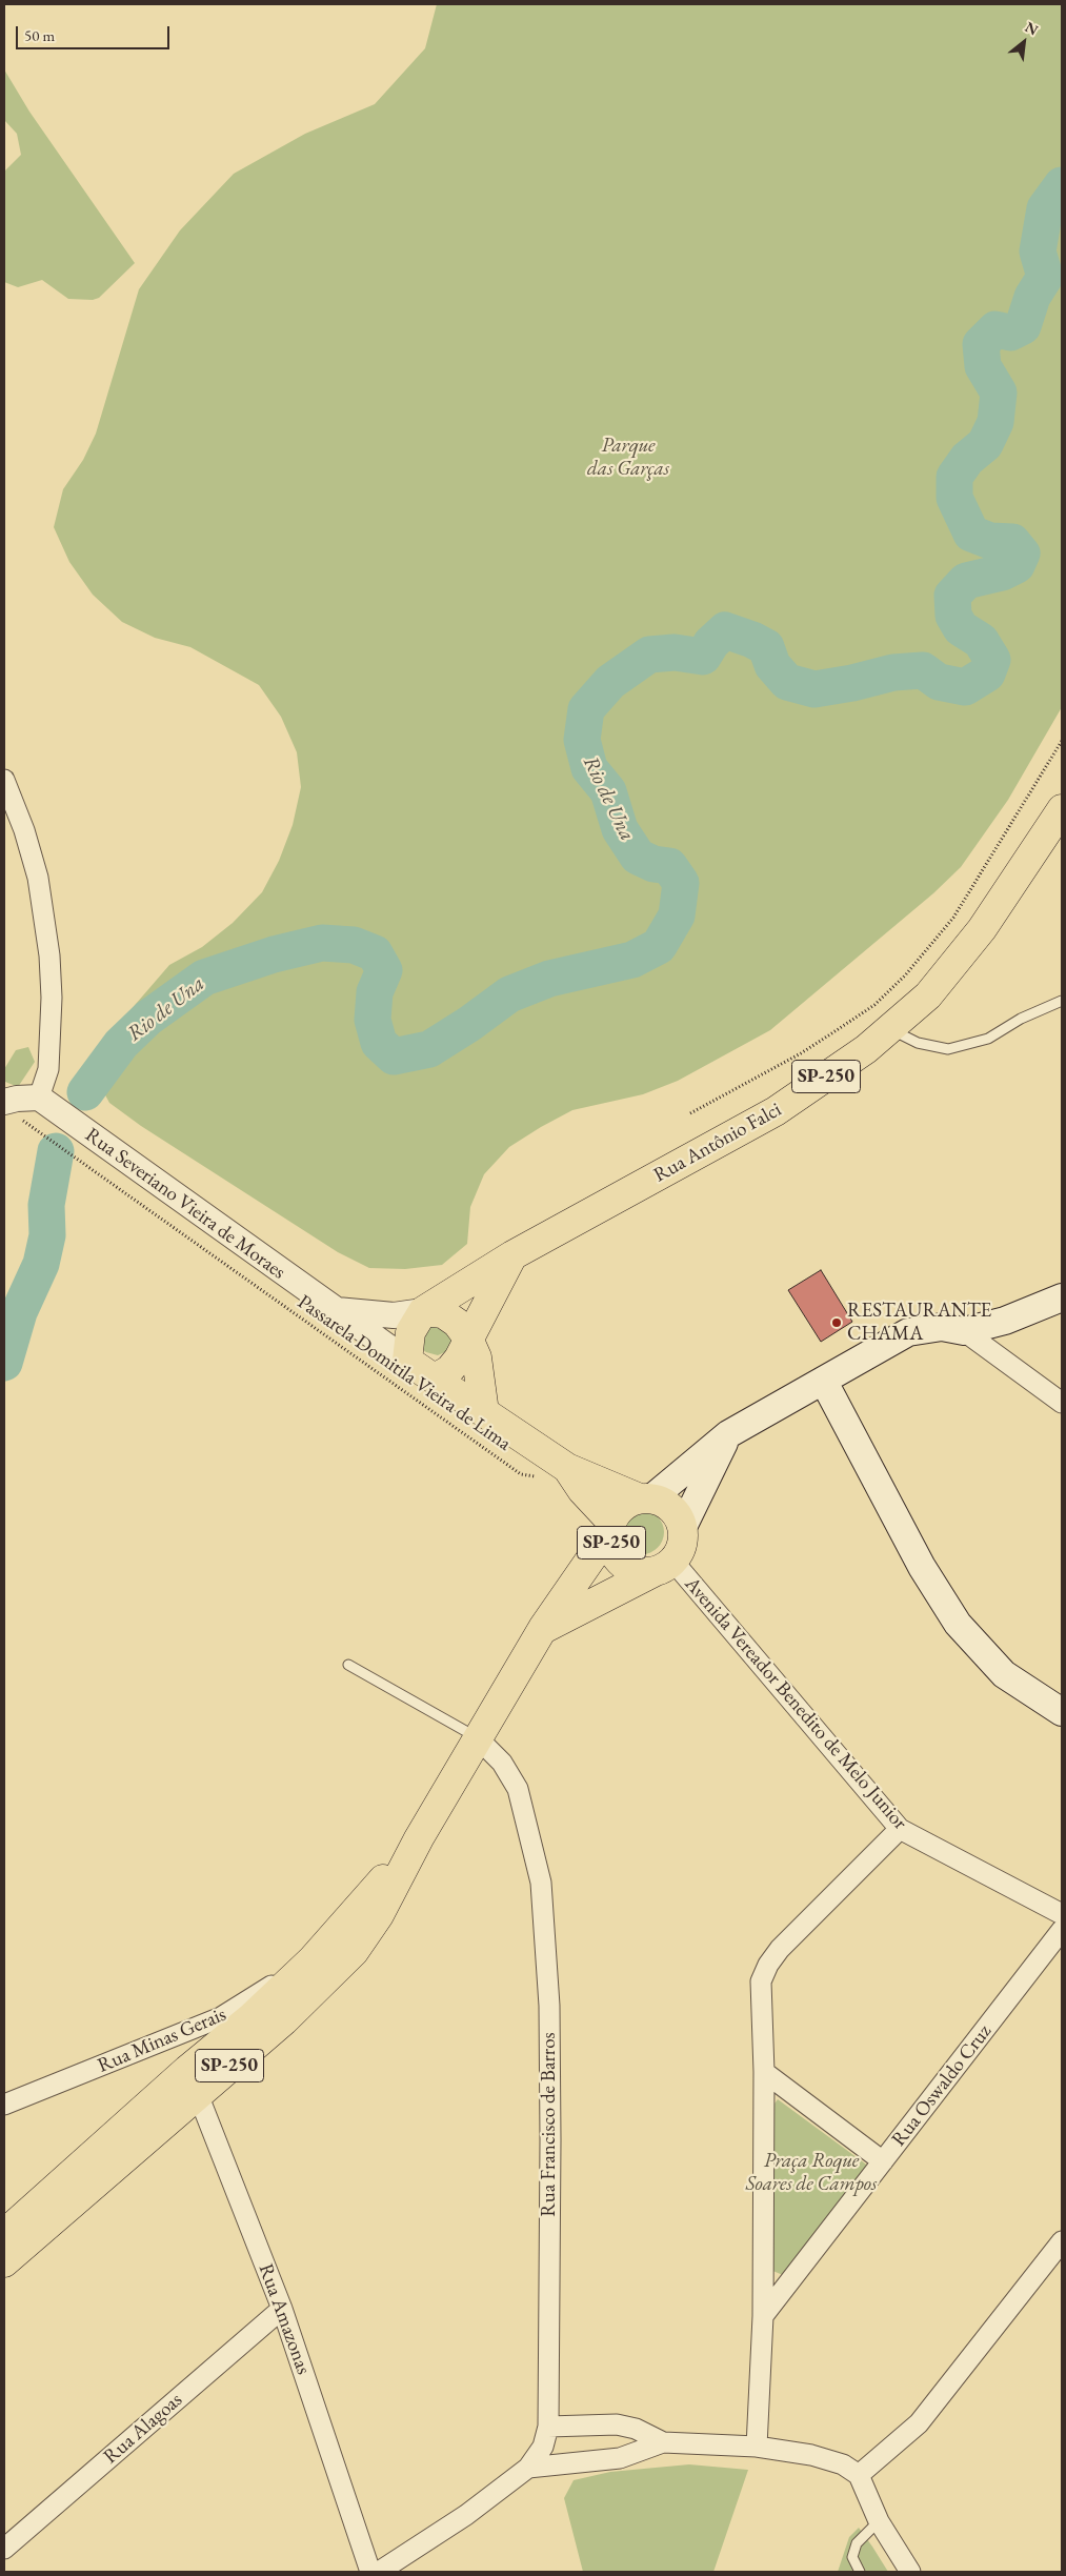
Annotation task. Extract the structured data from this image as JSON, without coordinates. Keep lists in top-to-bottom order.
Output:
{
  "streets": {
    "main road": ["SP-250", "Rua Antônio Falci", "Rua Severiano Vieira de Moraes"],
    "street": [
      "Avenida Vereador Benedito de Melo Junior",
      "Rua Minas Gerais",
      "Rua Oswaldo Cruz",
      "Rua Francisco de Barros",
      "Rua Amazonas",
      "Rua Alagoas"
    ],
    "path": ["Passarela Domitila Vieira de Lima"]
  },
  "crossings": [
    ["SP-250", "Rua Severiano Vieira de Moraes"],
    ["SP-250", "Avenida Vereador Benedito de Melo Junior"],
    ["SP-250", "Rua Minas Gerais"],
    ["SP-250", "Rua Francisco de Barros"],
    ["SP-250", "Rua Amazonas"],
    ["Rua Antônio Falci", "Rua Severiano Vieira de Moraes"],
    ["Rua Severiano Vieira de Moraes", "Passarela Domitila Vieira de Lima"],
    ["Rua Severiano Vieira de Moraes", "Avenida Vereador Benedito de Melo Junior"],
    ["Rua Amazonas", "Rua Alagoas"]
  ],
  "water": ["Rio de Una"],
  "parks": ["Parque das Garças", "Praça Roque Soares de Campos"],
  "places": ["RESTAURANTE CHAMA"],
  "scale_bar": "50 m",
  "north": "top right"
}
